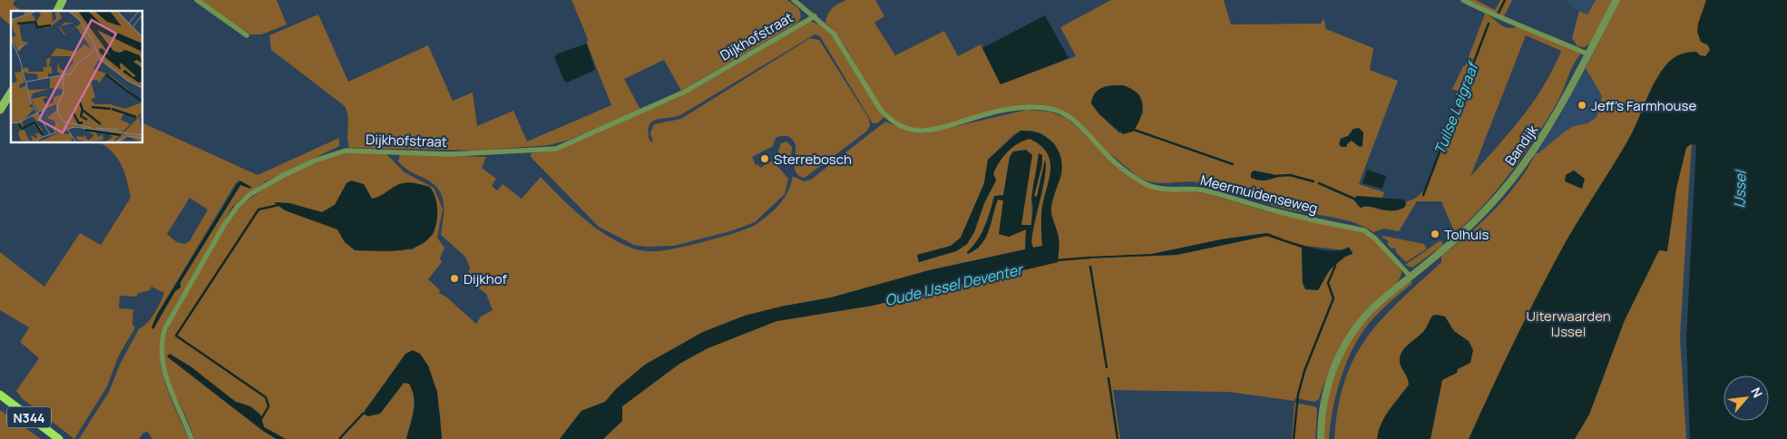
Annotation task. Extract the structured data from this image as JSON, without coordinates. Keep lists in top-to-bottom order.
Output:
{
  "streets": {
    "main road": ["N344"],
    "street": ["Dijkhofstraat", "Bandijk", "Meermuidenseweg"]
  },
  "crossings": [
    ["Dijkhofstraat", "Meermuidenseweg"],
    ["Bandijk", "Meermuidenseweg"]
  ],
  "water": ["Tuilse Leigraaf", "IJssel", "Oude IJssel Deventer"],
  "parks": ["Uiterwaarden IJssel"],
  "places": [
    "Jeff's Farmhouse",
    "Sterrebosch",
    "Tolhuis",
    "Dijkhof"
  ],
  "north": "top right"
}
